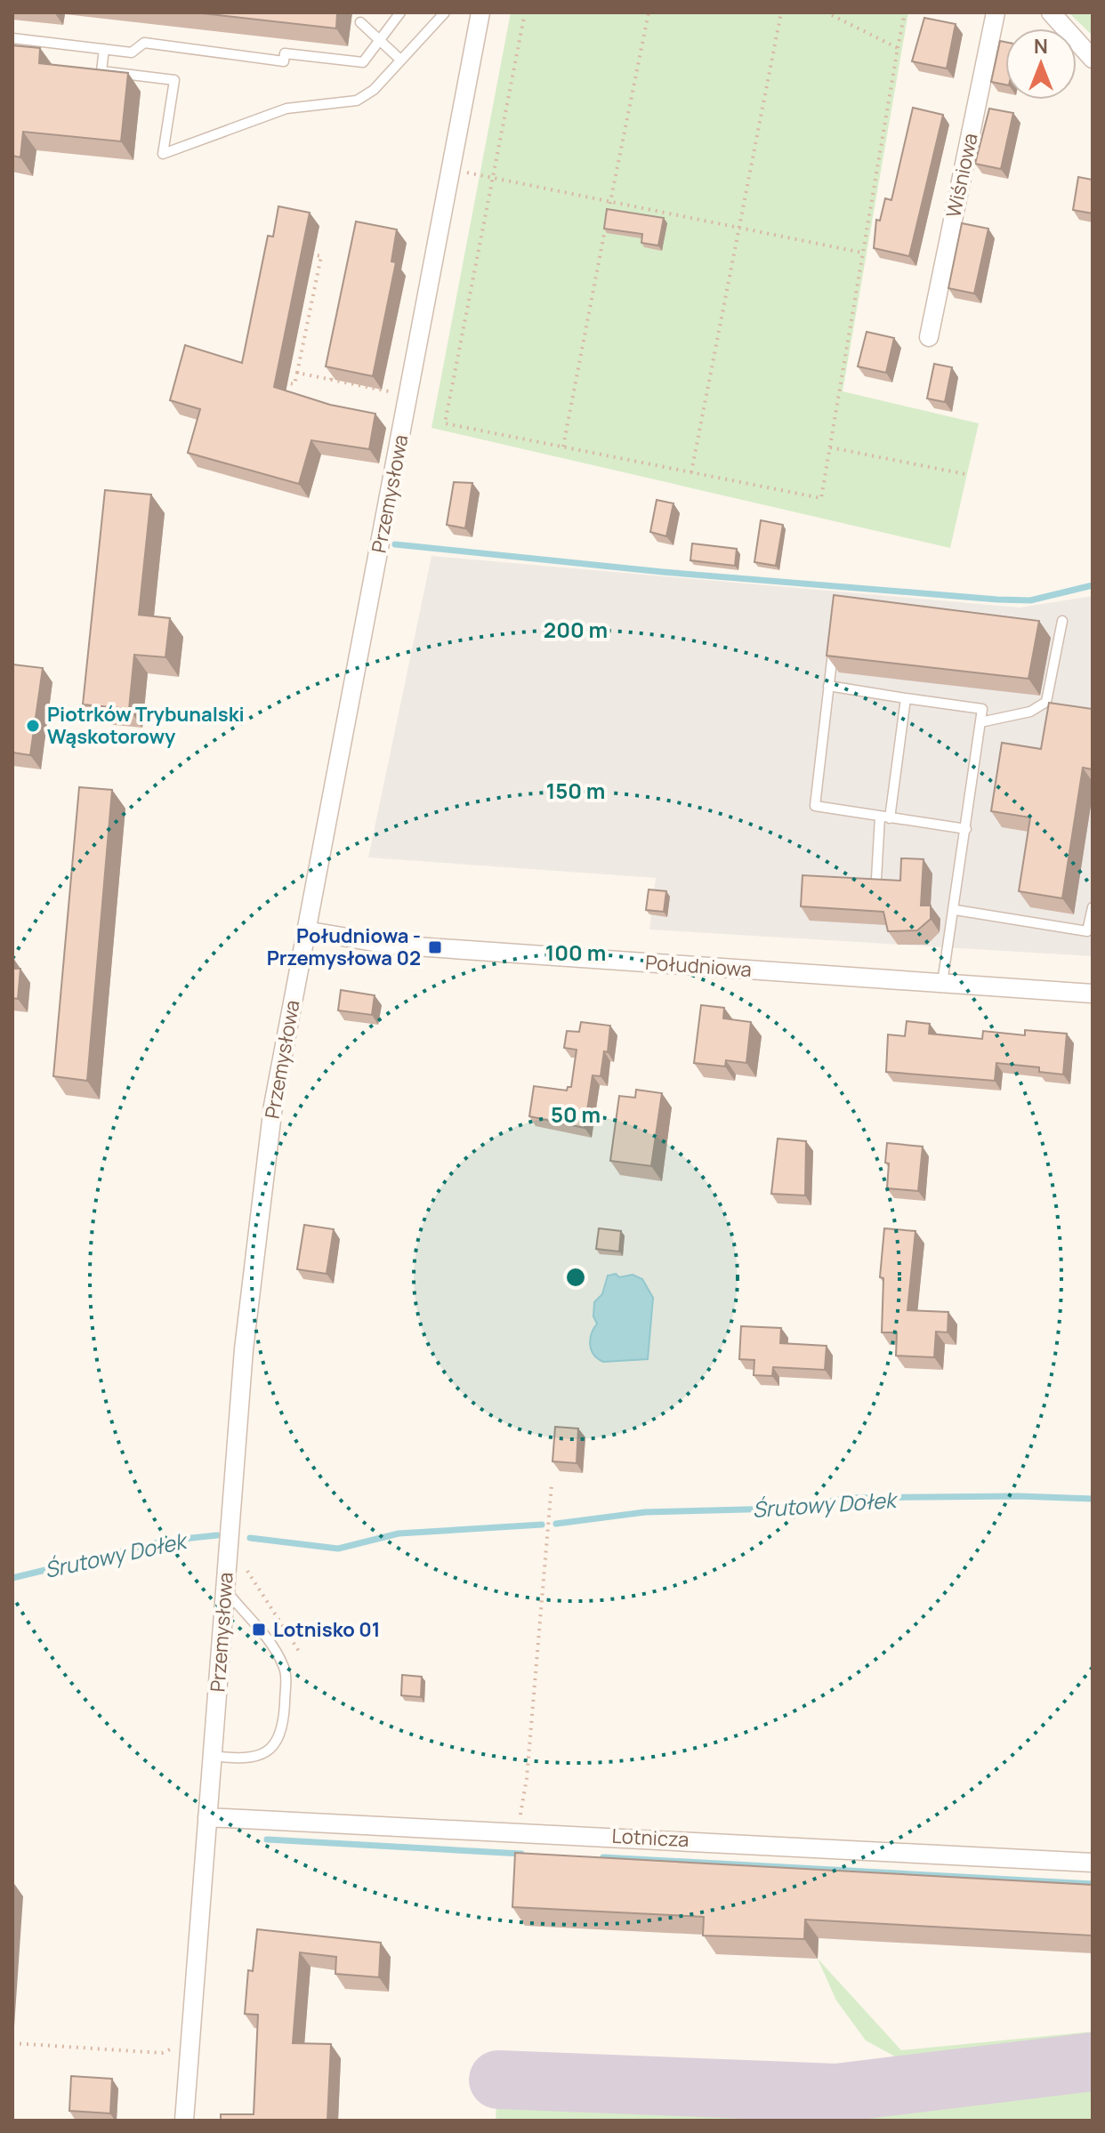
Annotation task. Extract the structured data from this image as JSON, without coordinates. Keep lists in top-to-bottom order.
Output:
{
  "streets": {
    "street": [
      "Wiśniowa",
      "Przemysłowa",
      "Południowa",
      "Lotnicza"
    ]
  },
  "crossings": [
    ["Przemysłowa", "Południowa"],
    ["Przemysłowa", "Lotnicza"]
  ],
  "water": ["Śrutowy Dołek"],
  "places": {
    "other": ["Piotrków Trybunalski Wąskotorowy"],
    "transit": ["Południowa - Przemysłowa 02", "Lotnisko 01"]
  },
  "north": "top",
  "rings": [
    "200 m",
    "150 m",
    "100 m",
    "50 m"
  ]
}
